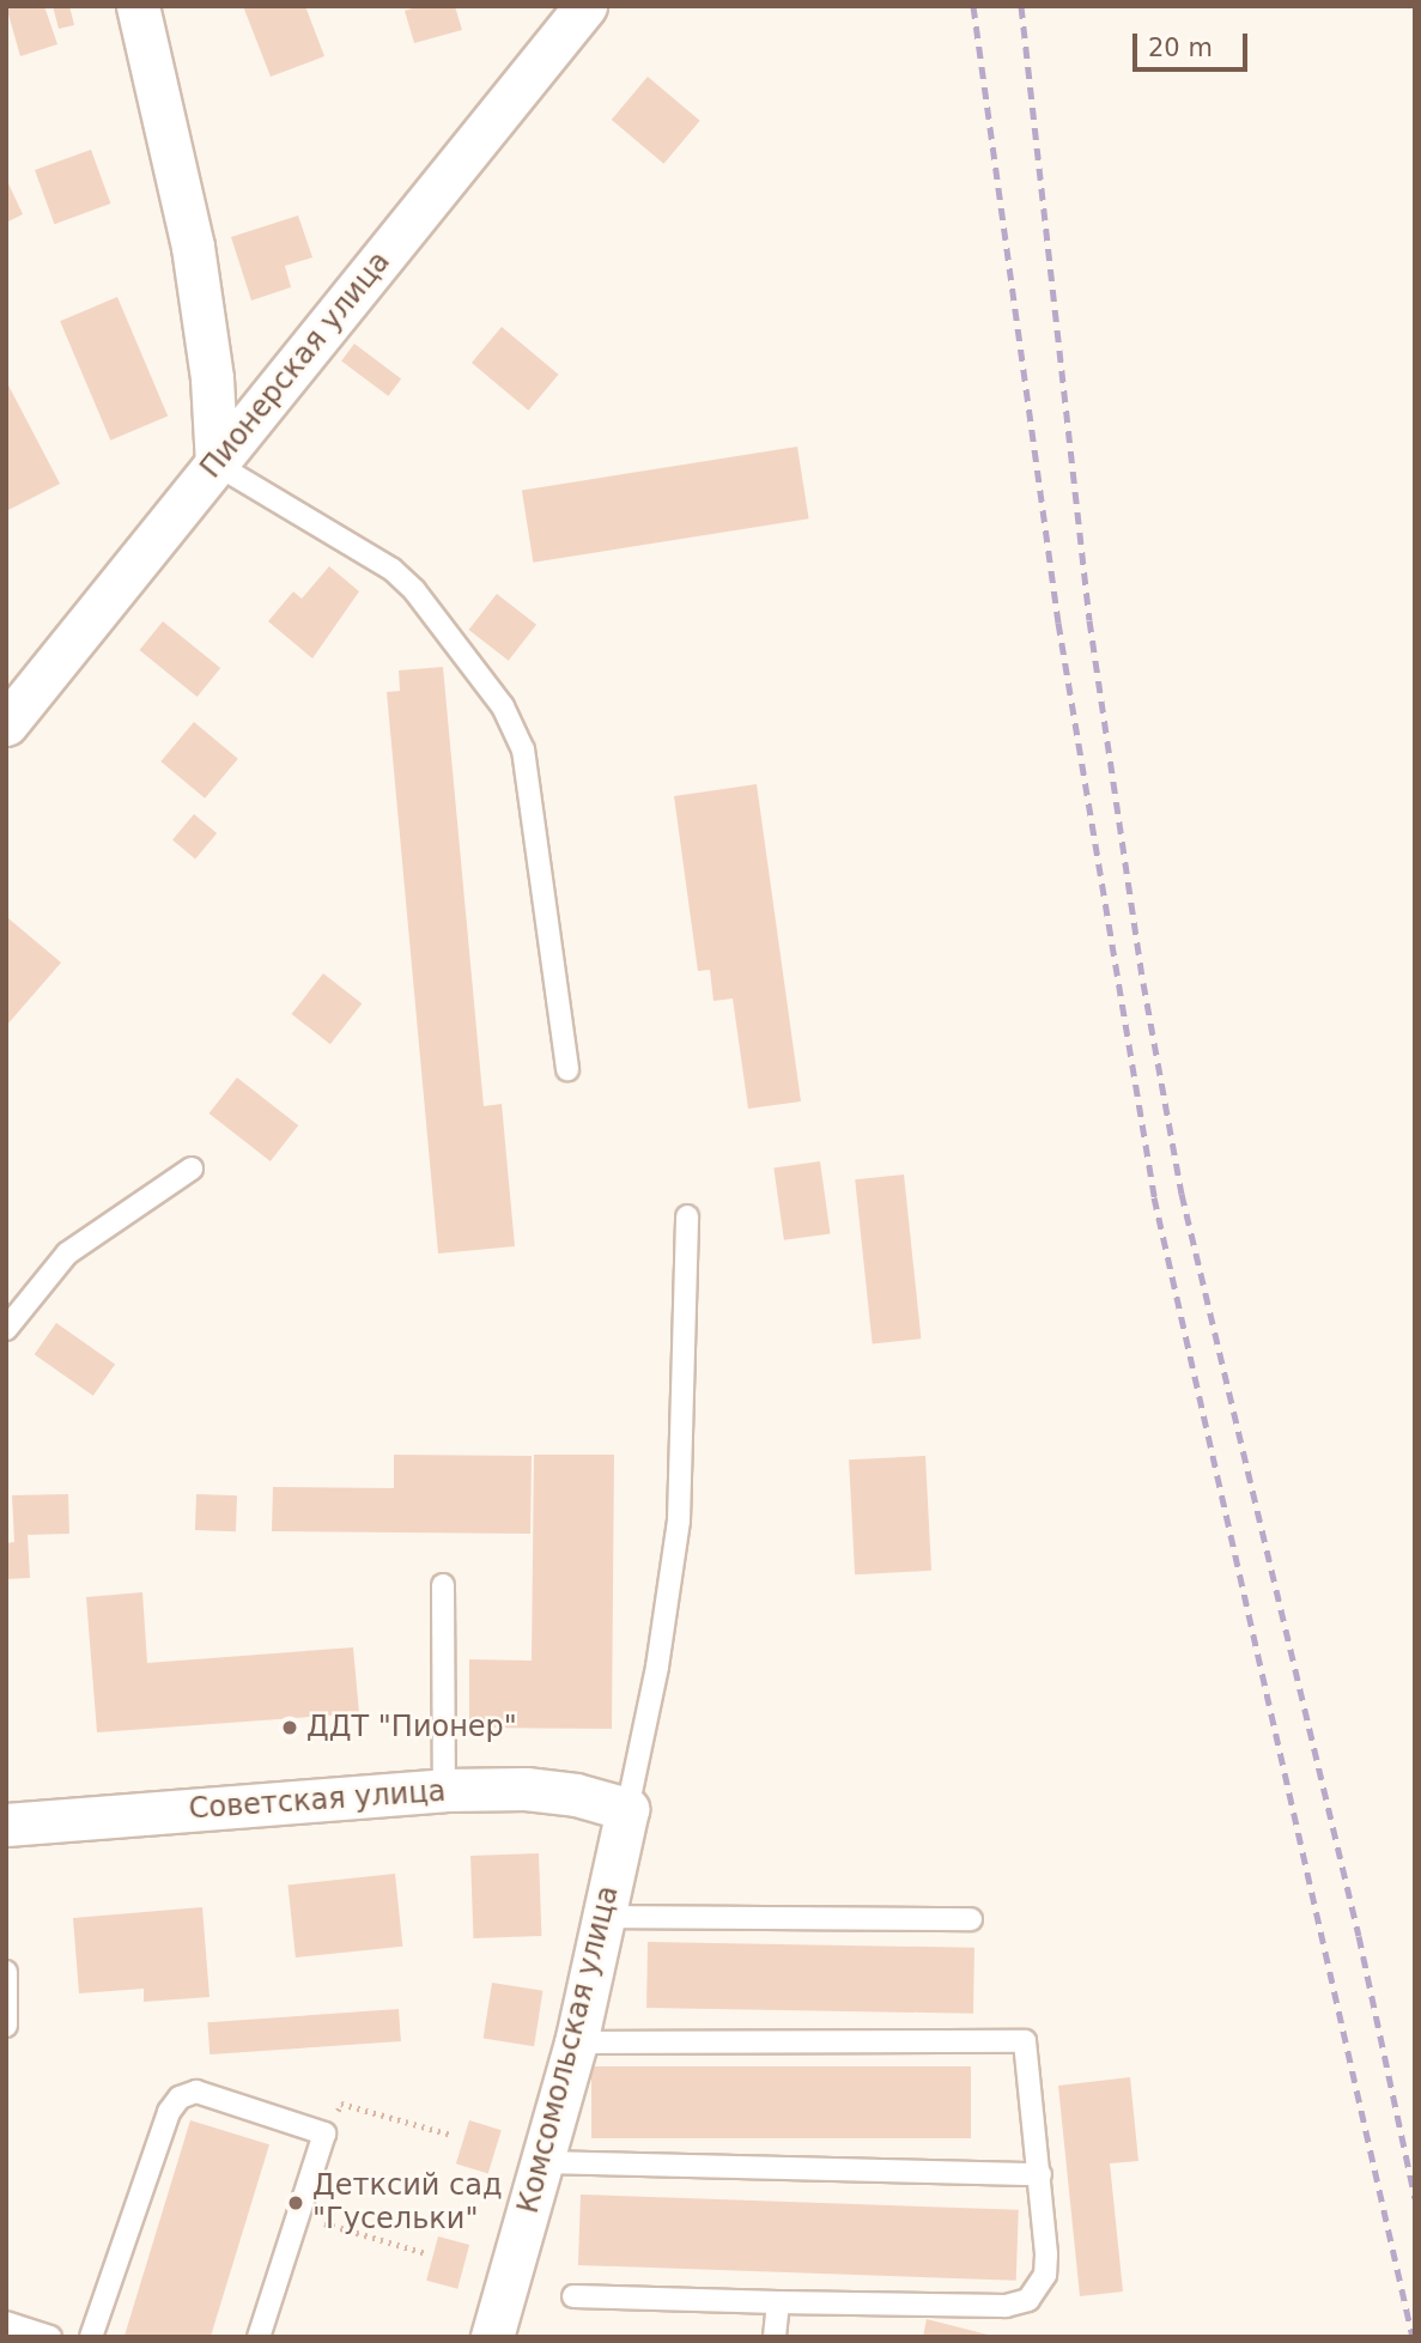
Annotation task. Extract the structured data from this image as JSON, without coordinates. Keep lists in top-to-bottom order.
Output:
{
  "streets": {
    "street": ["Пионерская улица", "Советская улица", "Комсомольская улица"]
  },
  "crossings": [
    ["Советская улица", "Комсомольская улица"]
  ],
  "places": ["ДДТ \"Пионер\"", "Детксий сад \"Гусельки\""],
  "scale_bar": "20 m"
}
